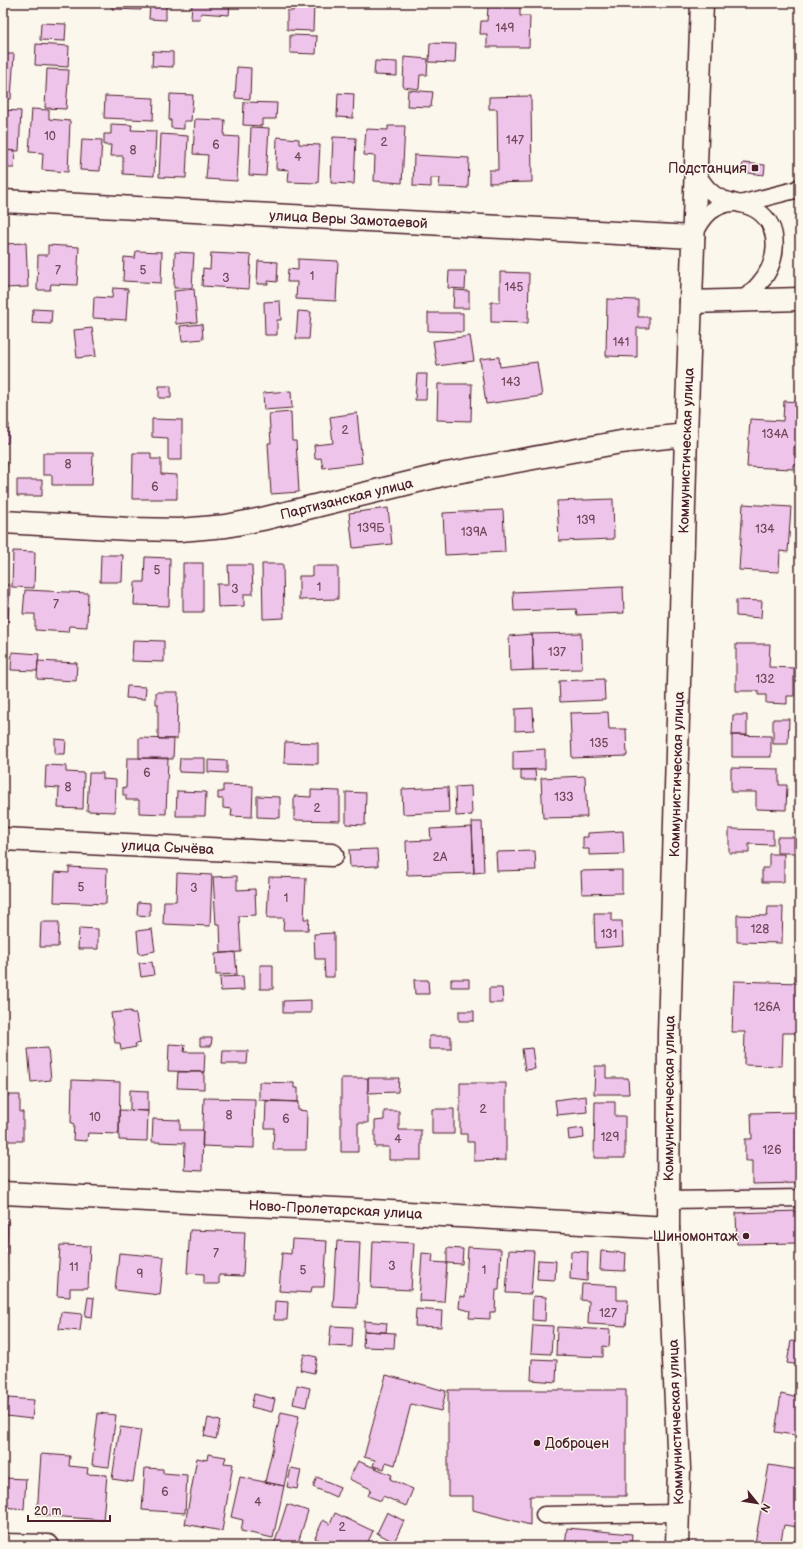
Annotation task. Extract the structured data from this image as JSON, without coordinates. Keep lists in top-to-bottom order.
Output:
{
  "streets": {
    "street": [
      "улица Веры Замотаевой",
      "Коммунистическая улица",
      "Партизанская улица",
      "улица Сычёва",
      "Ново-Пролетарская улица"
    ]
  },
  "crossings": [
    ["улица Веры Замотаевой", "Коммунистическая улица"],
    ["Коммунистическая улица", "Партизанская улица"],
    ["Коммунистическая улица", "Ново-Пролетарская улица"]
  ],
  "places": {
    "transit": ["Подстанция"],
    "other": ["Шиномонтаж", "Доброцен"]
  },
  "house_numbers": [
    "149",
    "10",
    "147",
    "2",
    "6",
    "8",
    "4",
    "7",
    "5",
    "1",
    "3",
    "145",
    "141",
    "143",
    "2",
    "134А",
    "8",
    "6",
    "139",
    "139Б",
    "134",
    "139А",
    "5",
    "1",
    "3",
    "7",
    "137",
    "132",
    "135",
    "6",
    "8",
    "133",
    "2",
    "2А",
    "5",
    "3",
    "1",
    "128",
    "131",
    "126А",
    "2",
    "8",
    "10",
    "6",
    "129",
    "4",
    "126",
    "7",
    "3",
    "11",
    "5",
    "1",
    "9",
    "127",
    "6",
    "4",
    "2"
  ],
  "scale_bar": "20 m",
  "north": "bottom right"
}
